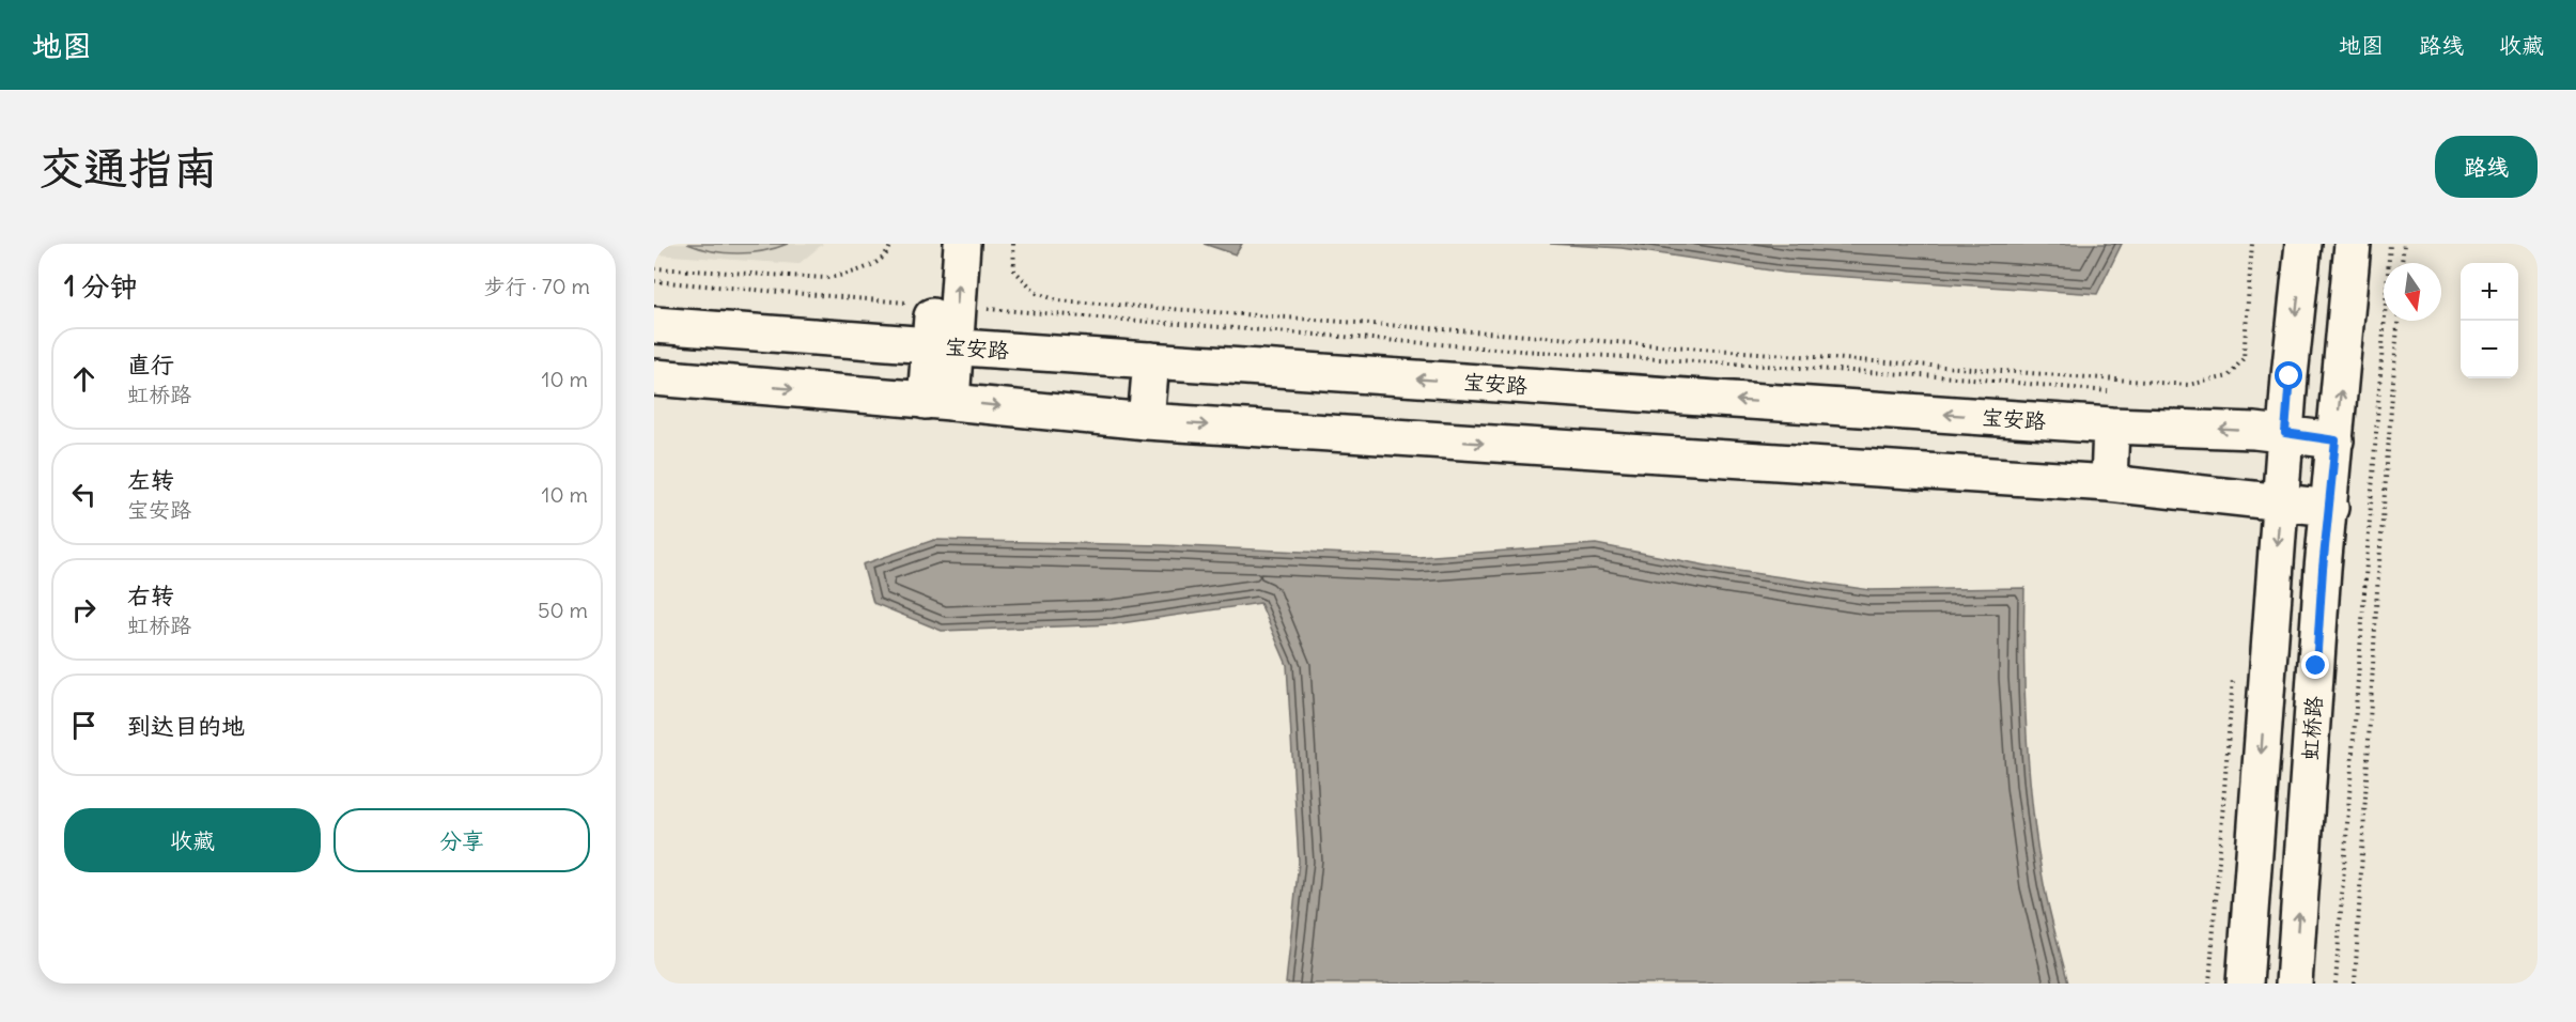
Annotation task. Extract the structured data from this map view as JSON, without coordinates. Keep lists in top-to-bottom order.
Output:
{
  "streets": {
    "main road": ["宝安路", "虹桥路"]
  },
  "crossings": [
    ["宝安路", "虹桥路"]
  ],
  "north": "bottom",
  "page": {
    "header": "地图",
    "nav": ["地图", "路线", "收藏"],
    "buttons": [
      "路线",
      ["收藏", "分享"]
    ],
    "title": "交通指南",
    "heading": ["1 分钟", "步行 · 70 m"],
    "map_buttons": ["+", "−"],
    "list": [
      ["直行", "虹桥路", "10 m"],
      ["左转", "宝安路", "10 m"],
      ["右转", "虹桥路", "50 m"],
      "到达目的地"
    ]
  }
}
